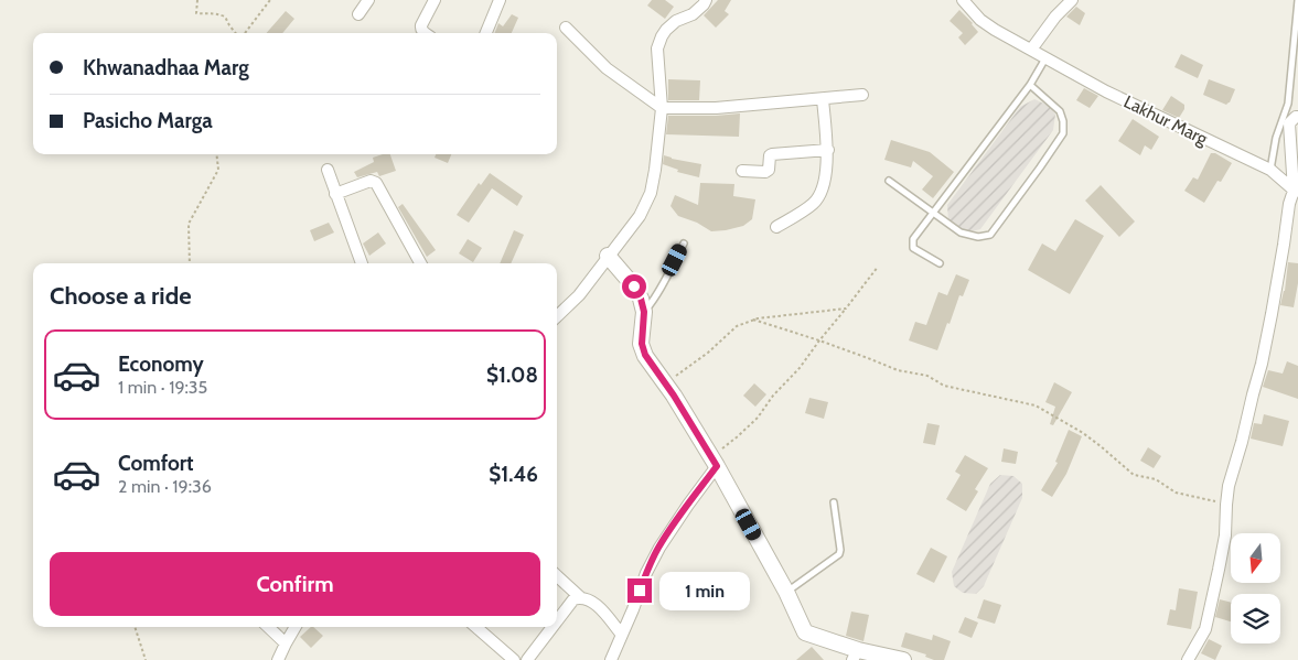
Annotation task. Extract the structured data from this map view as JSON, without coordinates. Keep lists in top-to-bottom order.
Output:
{
  "streets": {
    "street": ["Lakhur Marg"]
  },
  "north": "bottom",
  "page": {
    "banner": ["Khwanadhaa Marg", "Pasicho Marga"],
    "heading": "Choose a ride",
    "list": [
      {
        "name": "Economy",
        "note": "1 min · 19:35",
        "value": "$1.08"
      },
      {
        "name": "Comfort",
        "note": "2 min · 19:36",
        "value": "$1.46"
      }
    ],
    "buttons": "Confirm",
    "bubble": "1 min"
  }
}
